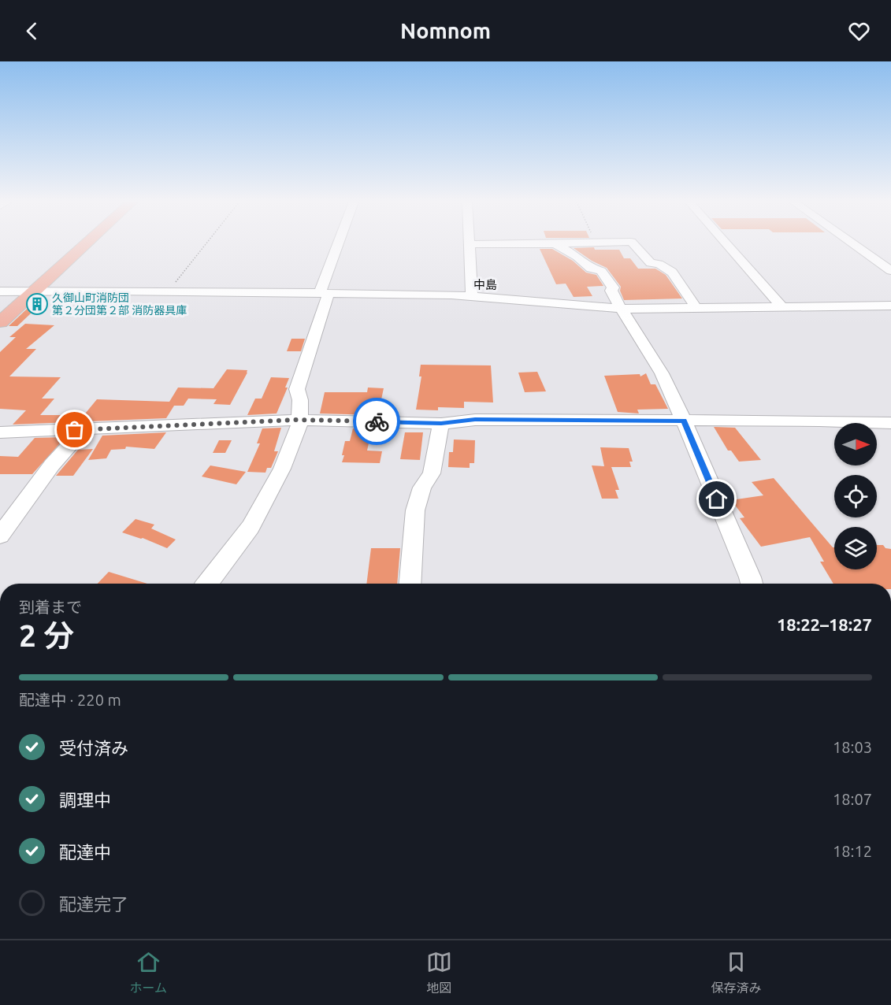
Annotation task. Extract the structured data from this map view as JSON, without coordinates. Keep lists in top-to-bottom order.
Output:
{
  "districts": ["中島"],
  "places": {
    "building": ["久御山町消防団 第２分団第２部 消防器具庫"]
  },
  "north": "right",
  "page": {
    "header": "Nomnom",
    "heading": ["2 分", "到着まで", "18:22–18:27"],
    "bar": "配達中 · 220 m",
    "list": [
      ["受付済み", "18:03"],
      ["調理中", "18:07"],
      ["配達中", "18:12"],
      "配達完了"
    ],
    "tabs": ["ホーム", "地図", "保存済み"]
  }
}
